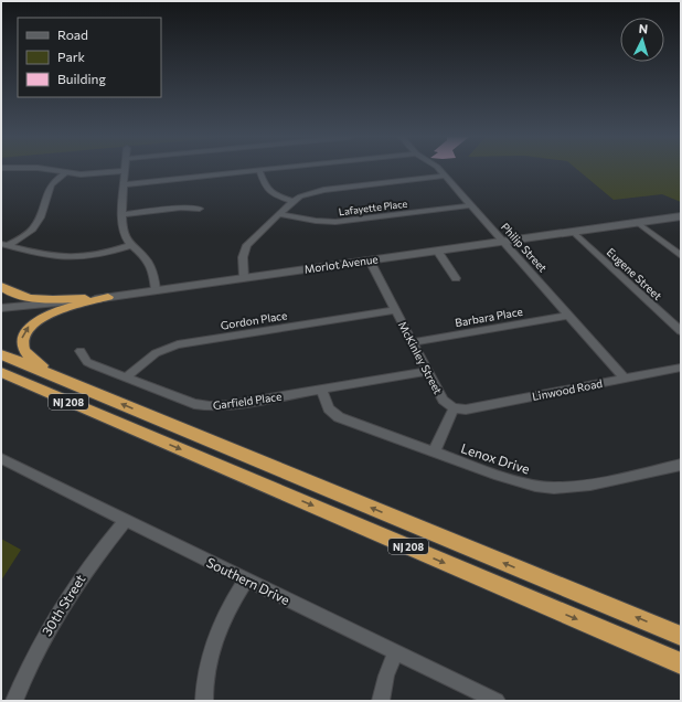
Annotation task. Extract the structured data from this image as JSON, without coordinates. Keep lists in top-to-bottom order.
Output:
{
  "streets": {
    "highway": ["NJ 208"],
    "street": [
      "Lafayette Place",
      "Philip Street",
      "Morlot Avenue",
      "Eugene Street",
      "Barbara Place",
      "Gordon Place",
      "McKinley Street",
      "Linwood Road",
      "Garfield Place",
      "Lenox Drive",
      "Southern Drive",
      "30th Street"
    ]
  },
  "crossings": [
    ["Lafayette Place", "Philip Street"],
    ["Philip Street", "Morlot Avenue"],
    ["Philip Street", "Barbara Place"],
    ["Philip Street", "Linwood Road"],
    ["Morlot Avenue", "Eugene Street"],
    ["Morlot Avenue", "McKinley Street"],
    ["Barbara Place", "McKinley Street"],
    ["Gordon Place", "McKinley Street"],
    ["Gordon Place", "Garfield Place"],
    ["McKinley Street", "Linwood Road"],
    ["McKinley Street", "Garfield Place"],
    ["Garfield Place", "Lenox Drive"],
    ["Southern Drive", "30th Street"]
  ],
  "legend": ["Road", "Park", "Building"],
  "north": "top"
}
